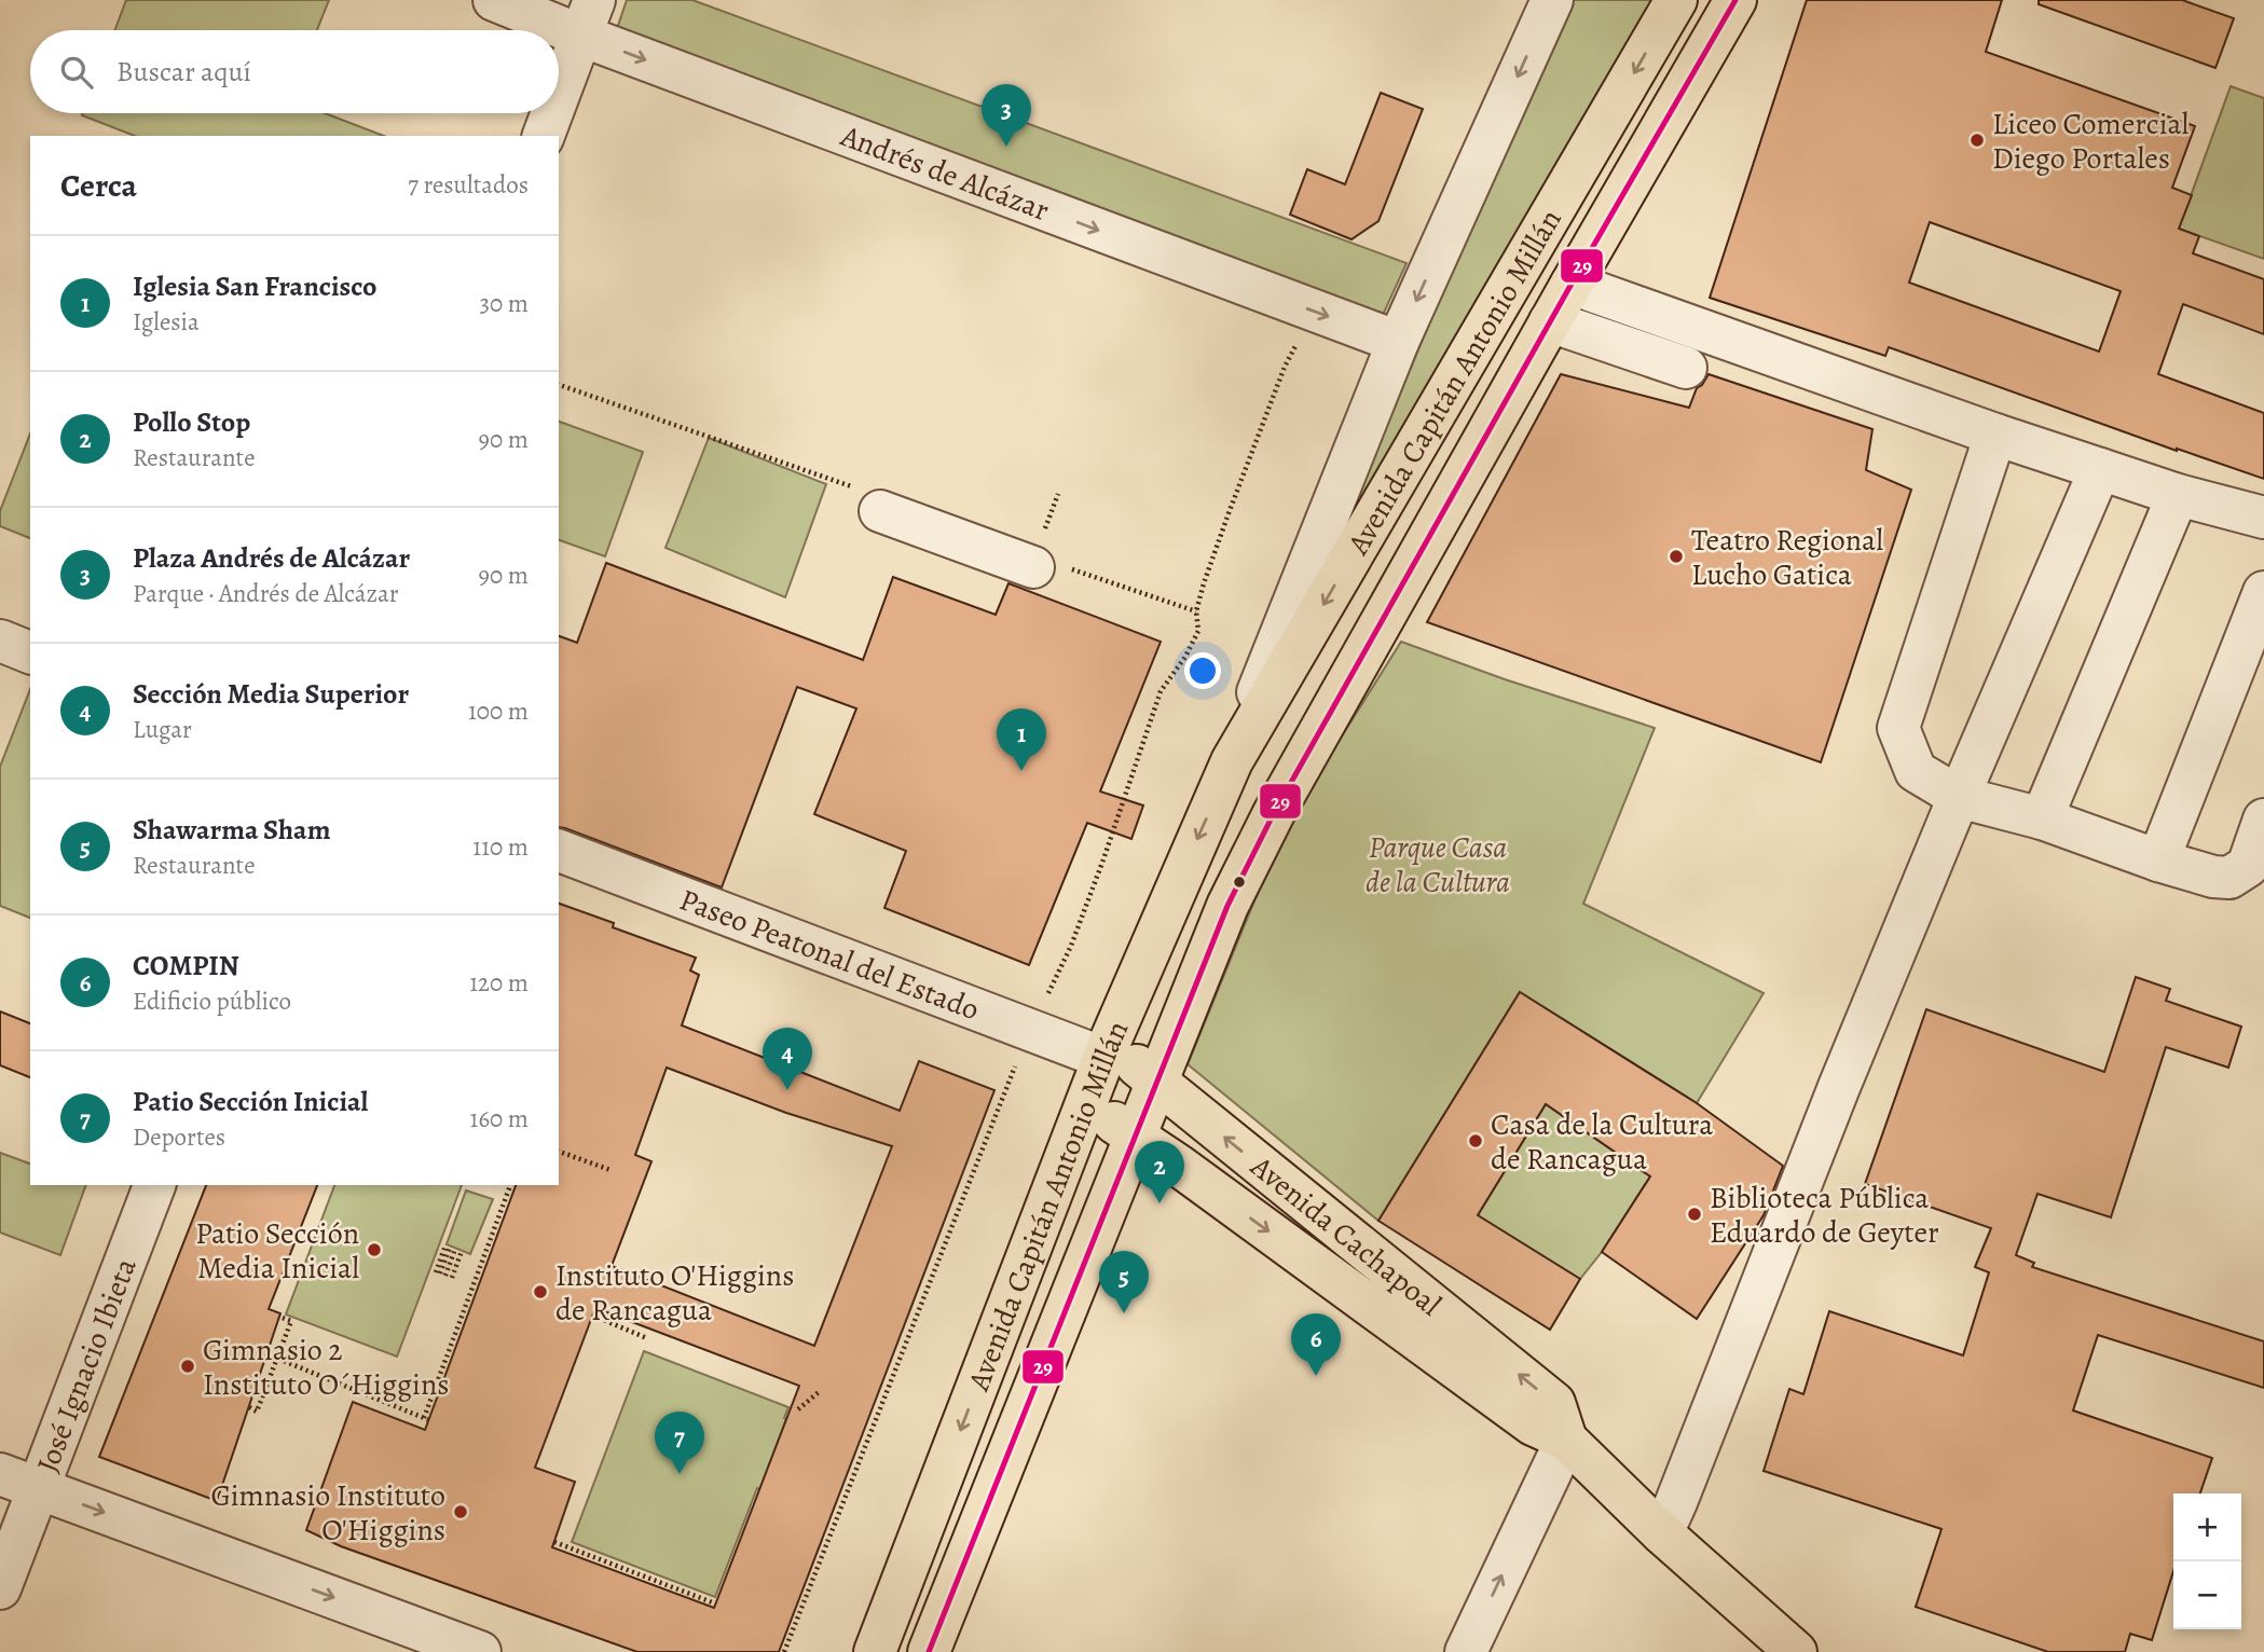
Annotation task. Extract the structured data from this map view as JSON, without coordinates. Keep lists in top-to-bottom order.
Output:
{
  "streets": {
    "main road": ["Avenida Capitán Antonio Millán", "Avenida Cachapoal"],
    "street": ["Andrés de Alcázar", "Paseo Peatonal del Estado", "José Ignacio Ibieta"]
  },
  "crossings": [
    ["Andrés de Alcázar", "Avenida Capitán Antonio Millán"],
    ["Avenida Capitán Antonio Millán", "Paseo Peatonal del Estado"],
    ["Avenida Capitán Antonio Millán", "Avenida Cachapoal"],
    ["Paseo Peatonal del Estado", "Avenida Cachapoal"]
  ],
  "one_way": ["Andrés de Alcázar", "Avenida Capitán Antonio Millán"],
  "parks": ["Parque Casa de la Cultura"],
  "places": [
    "Liceo Comercial Diego Portales",
    "Teatro Regional Lucho Gatica",
    "Casa de la Cultura de Rancagua",
    "Biblioteca Pública Eduardo de Geyter",
    "Patio Sección Media Inicial",
    "Instituto O'Higgins de Rancagua",
    "Gimnasio 2 Instituto O´Higgins",
    "Gimnasio Instituto O'Higgins"
  ],
  "lines": ["transit line 29"],
  "page": {
    "search": "Buscar aquí",
    "pins": [
      "3",
      "1",
      "4",
      "2",
      "5",
      "6",
      "7"
    ],
    "heading": ["Cerca", "7 resultados"],
    "list": [
      {
        "mark": "1",
        "name": "Iglesia San Francisco",
        "note": "Iglesia",
        "value": "30 m"
      },
      {
        "mark": "2",
        "name": "Pollo Stop",
        "note": "Restaurante",
        "value": "90 m"
      },
      {
        "mark": "3",
        "name": "Plaza Andrés de Alcázar",
        "note": "Parque · Andrés de Alcázar",
        "value": "90 m"
      },
      {
        "mark": "4",
        "name": "Sección Media Superior",
        "note": "Lugar",
        "value": "100 m"
      },
      {
        "mark": "5",
        "name": "Shawarma Sham",
        "note": "Restaurante",
        "value": "110 m"
      },
      {
        "mark": "6",
        "name": "COMPIN",
        "note": "Edificio público",
        "value": "120 m"
      },
      {
        "mark": "7",
        "name": "Patio Sección Inicial",
        "note": "Deportes",
        "value": "160 m"
      }
    ],
    "map_buttons": ["+", "−"]
  }
}
